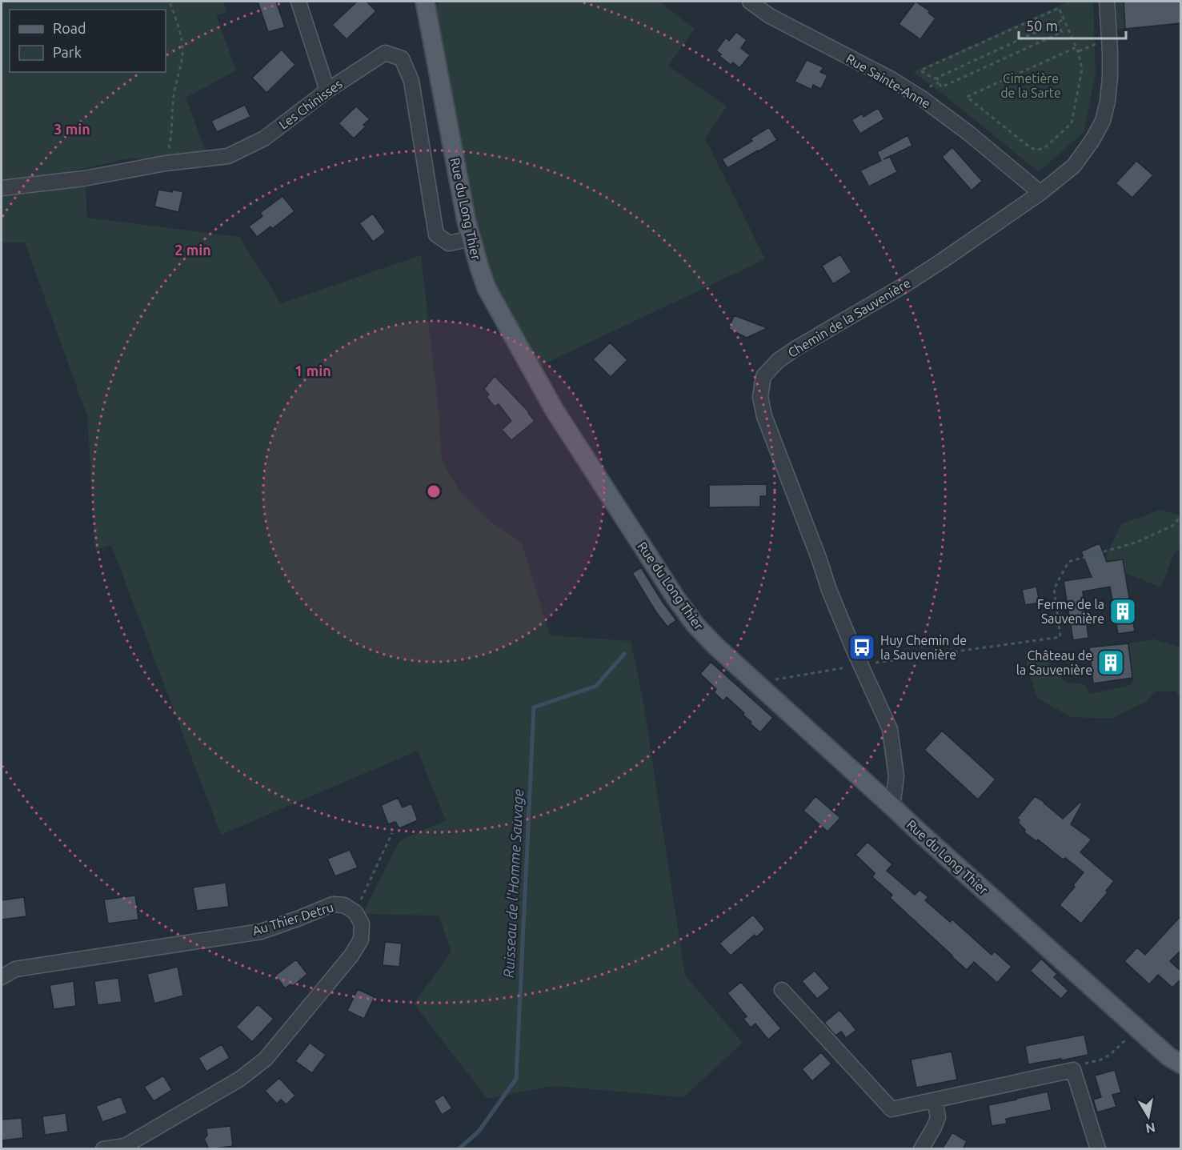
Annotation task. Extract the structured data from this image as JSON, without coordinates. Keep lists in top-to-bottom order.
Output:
{
  "streets": {
    "main road": ["Rue du Long Thier"],
    "street": [
      "Rue Sainte-Anne",
      "Les Chinisses",
      "Chemin de la Sauvenière",
      "Au Thier Detru"
    ]
  },
  "crossings": [
    ["Rue Sainte-Anne", "Chemin de la Sauvenière"],
    ["Les Chinisses", "Rue du Long Thier"],
    ["Rue du Long Thier", "Chemin de la Sauvenière"]
  ],
  "water": ["Ruisseau de l'Homme Sauvage"],
  "parks": ["Cimetière de la Sarte"],
  "places": {
    "building": ["Ferme de la Sauvenière", "Château de la Sauvenière"],
    "bus stop": ["Huy Chemin de la Sauvenière"]
  },
  "legend": ["Road", "Park"],
  "scale_bar": "50 m",
  "north": "bottom",
  "rings": ["3 min", "2 min", "1 min"]
}
